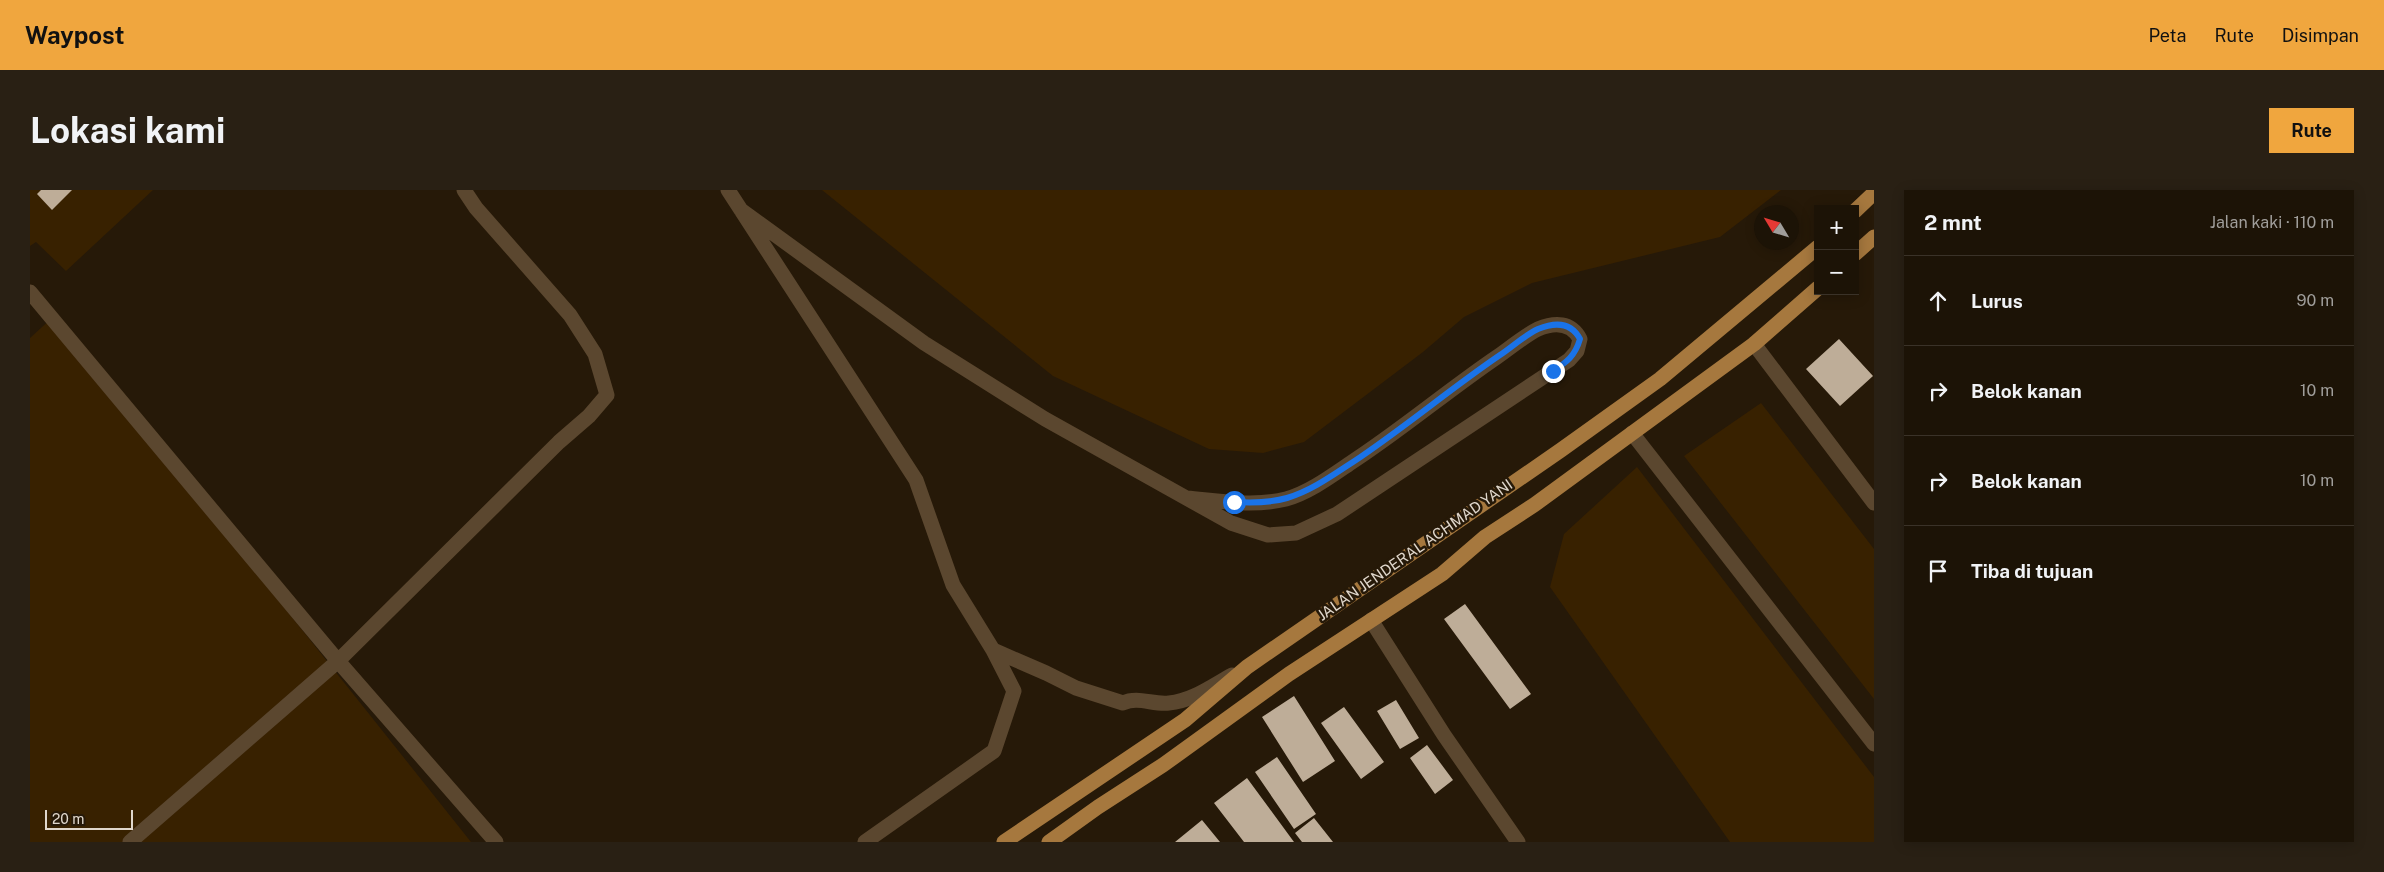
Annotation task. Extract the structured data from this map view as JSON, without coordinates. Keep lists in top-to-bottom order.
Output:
{
  "streets": {
    "highway": ["JALAN JENDERAL ACHMAD YANI"]
  },
  "scale_bar": "20 m",
  "north": "top left",
  "page": {
    "header": "Waypost",
    "nav": ["Peta", "Rute", "Disimpan"],
    "buttons": "Rute",
    "title": "Lokasi kami",
    "heading": ["2 mnt", "Jalan kaki · 110 m"],
    "map_buttons": ["+", "−"],
    "list": [
      ["Lurus", "90 m"],
      ["Belok kanan", "10 m"],
      ["Belok kanan", "10 m"],
      "Tiba di tujuan"
    ],
    "scale": "20 m"
  }
}
